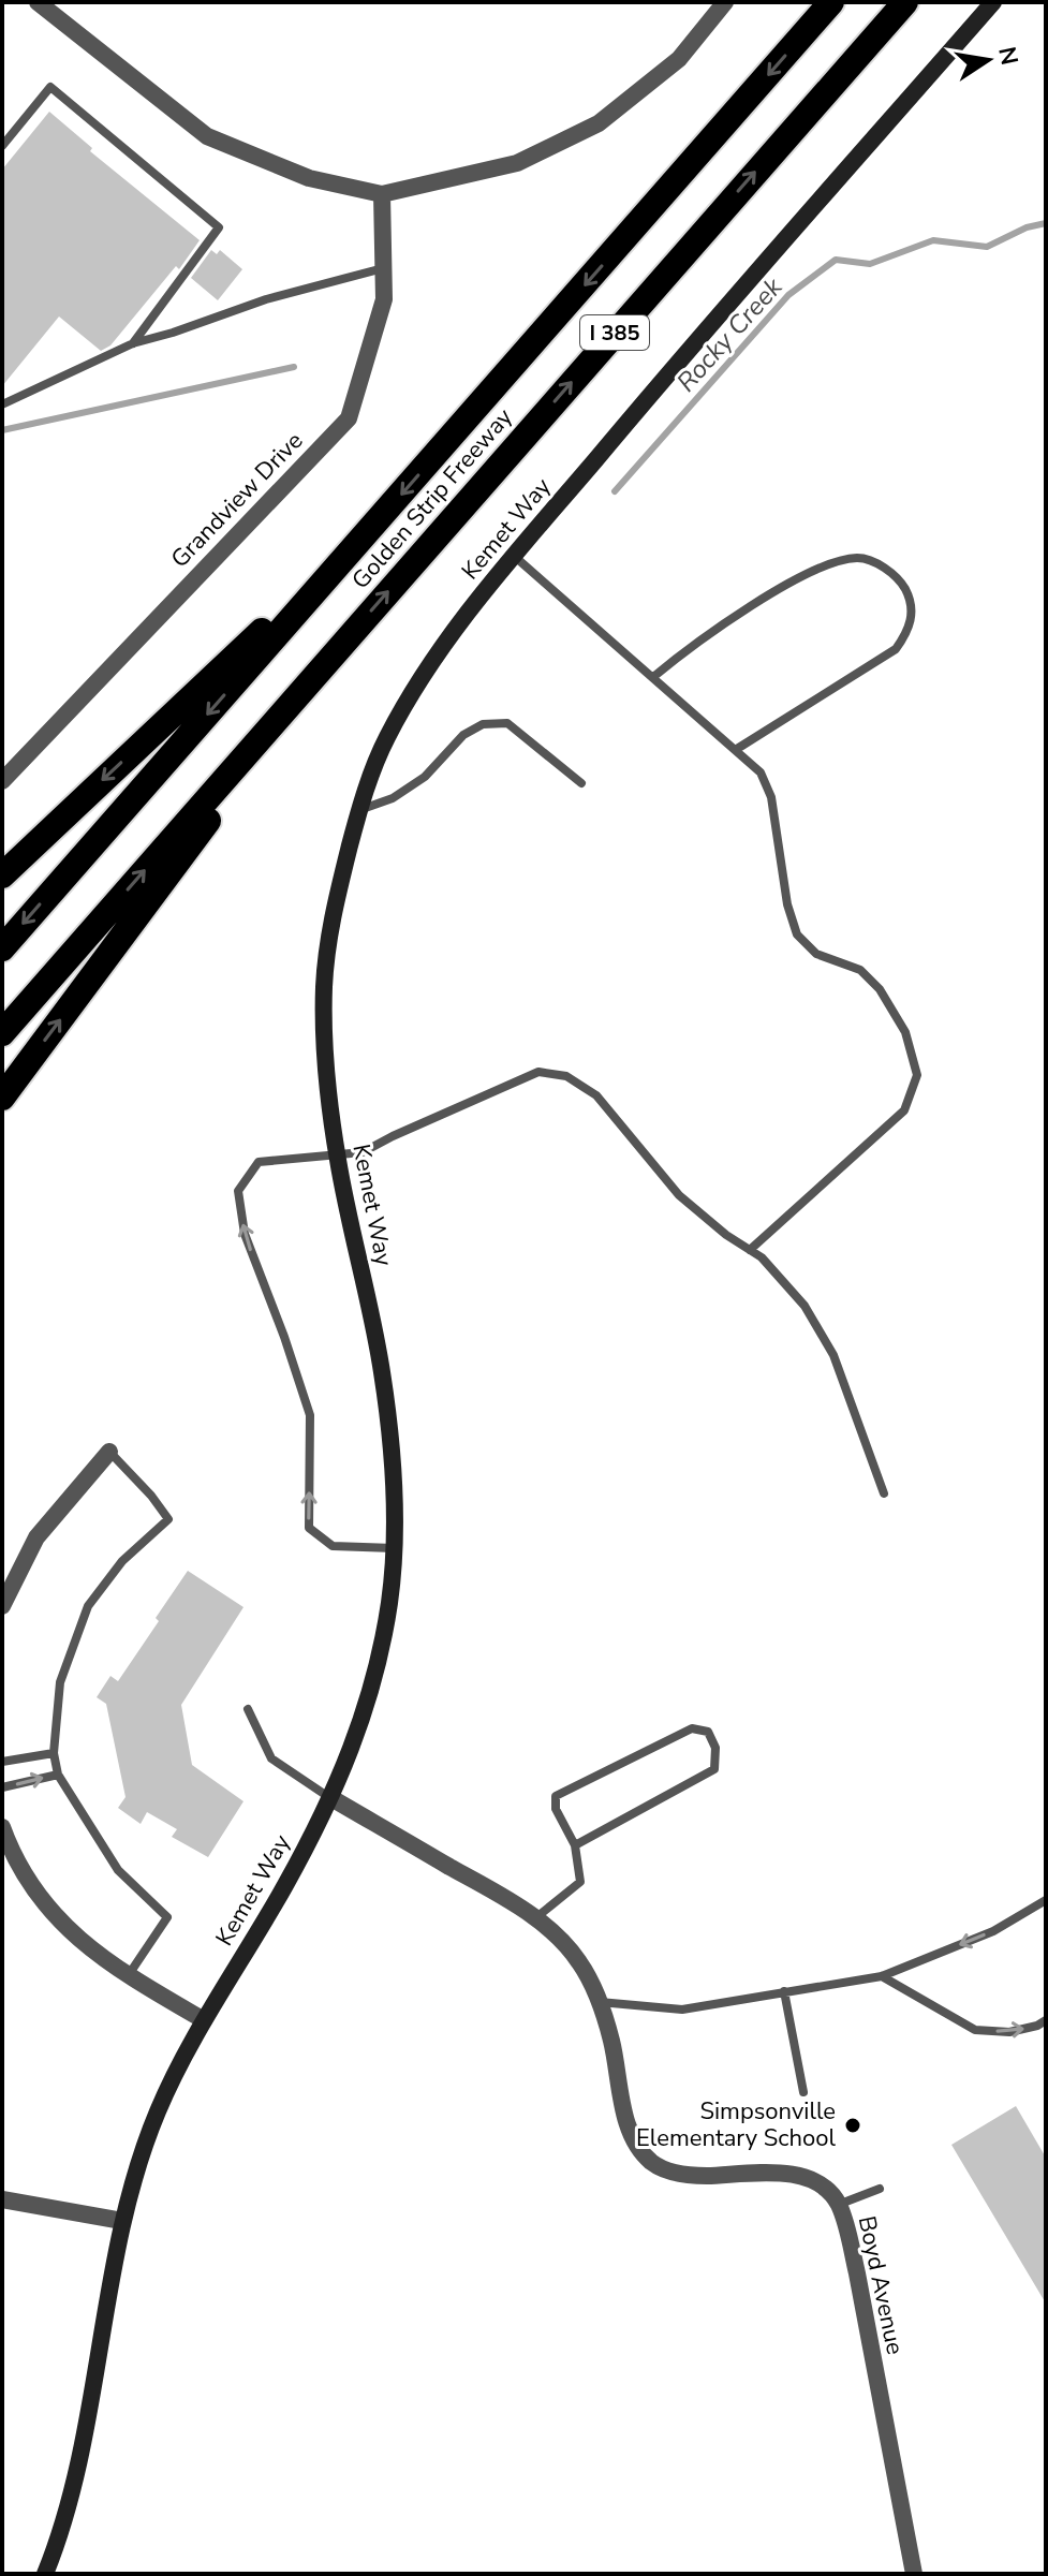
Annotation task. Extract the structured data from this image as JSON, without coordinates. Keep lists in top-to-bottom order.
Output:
{
  "streets": {
    "highway": ["I 385", "Golden Strip Freeway"],
    "street": ["Grandview Drive", "Kemet Way", "Boyd Avenue"]
  },
  "crossings": [
    ["Kemet Way", "Boyd Avenue"]
  ],
  "water": ["Rocky Creek"],
  "places": ["Simpsonville Elementary School"],
  "north": "right"
}
